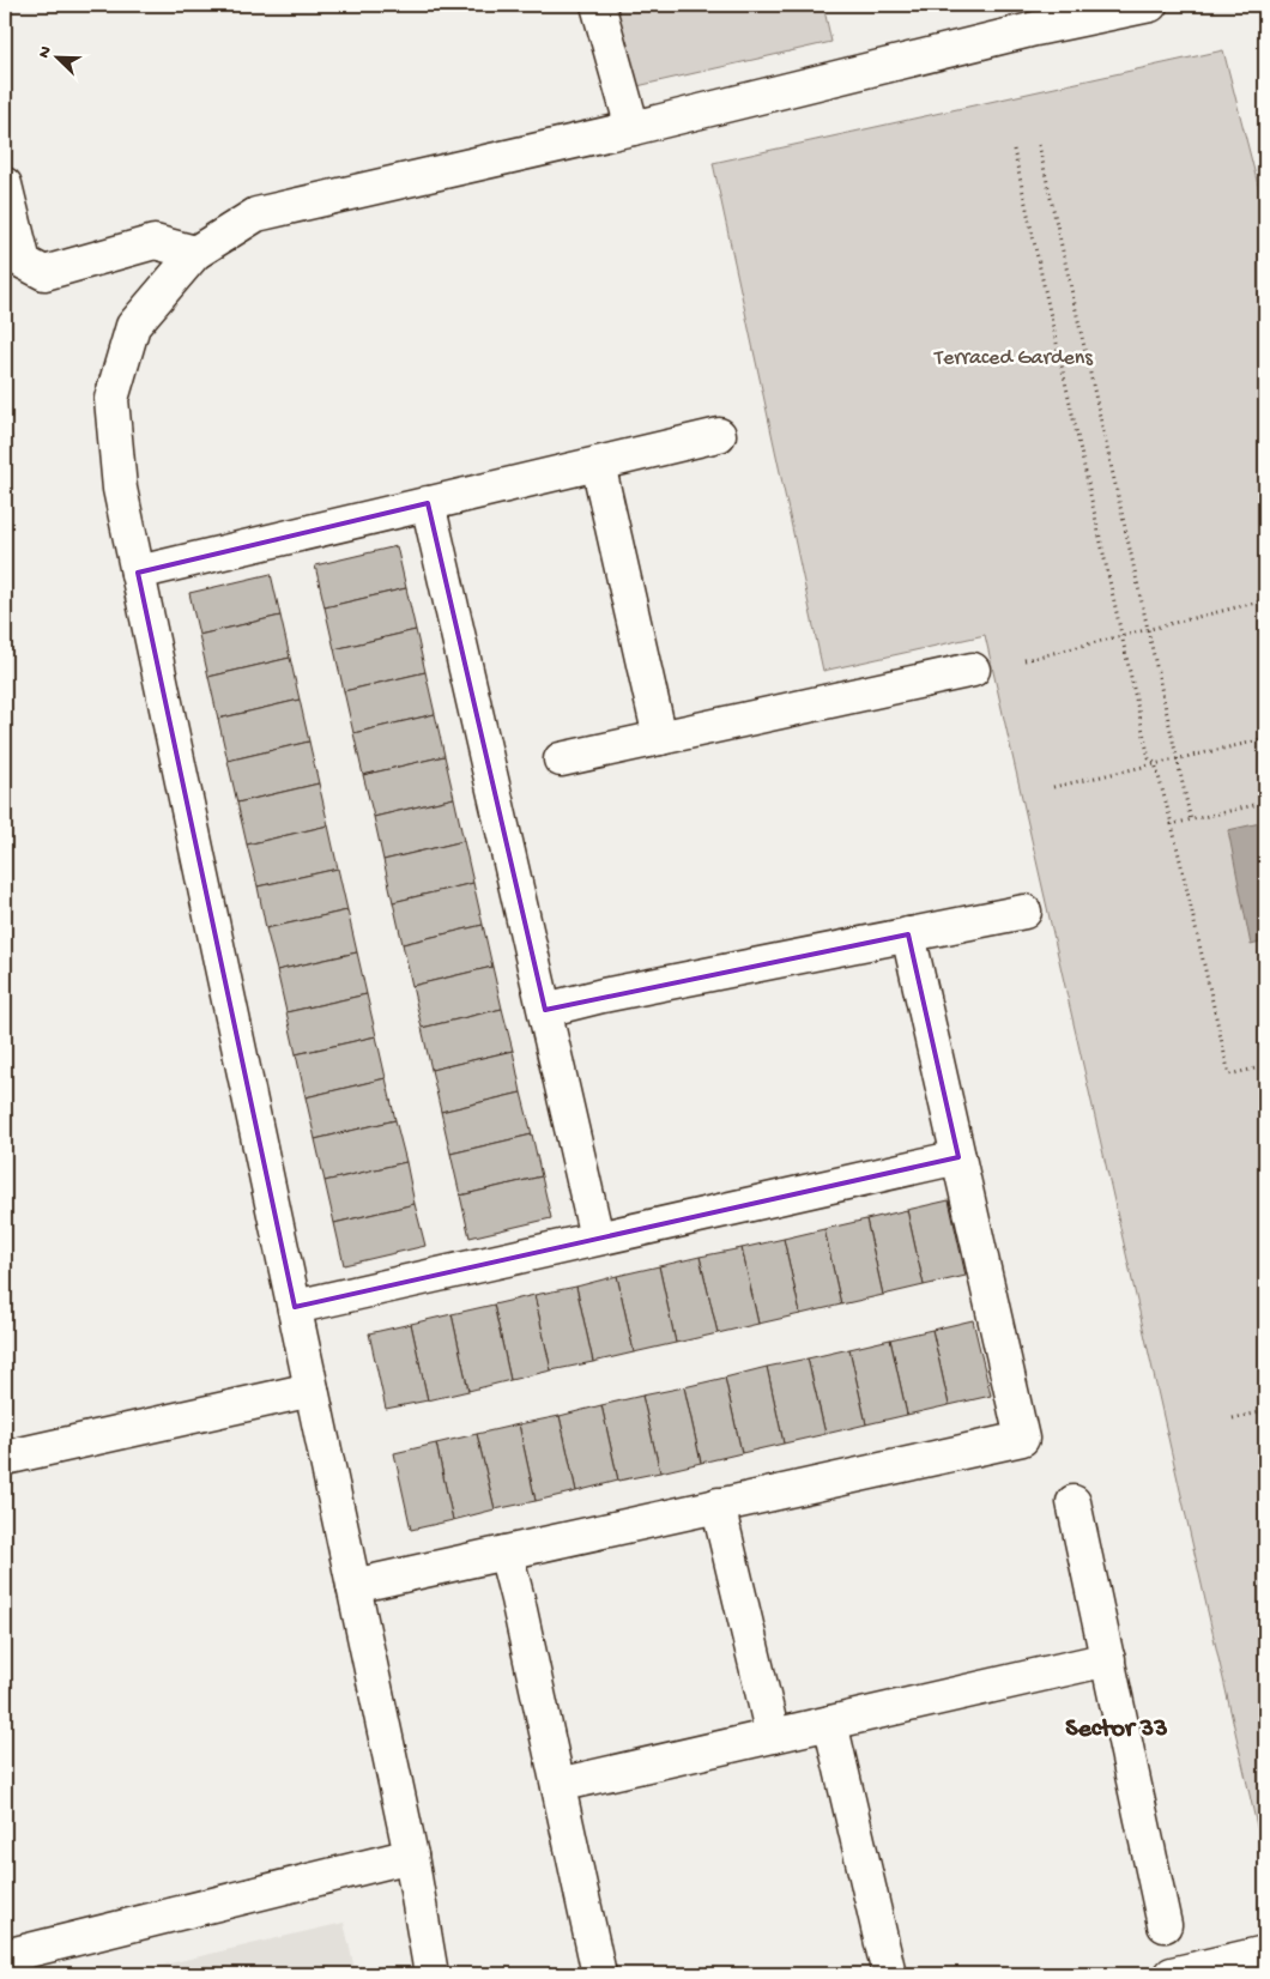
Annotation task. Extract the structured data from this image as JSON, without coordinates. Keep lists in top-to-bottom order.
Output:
{
  "districts": ["Sector 33"],
  "parks": ["Terraced Gardens"],
  "north": "top left"
}
